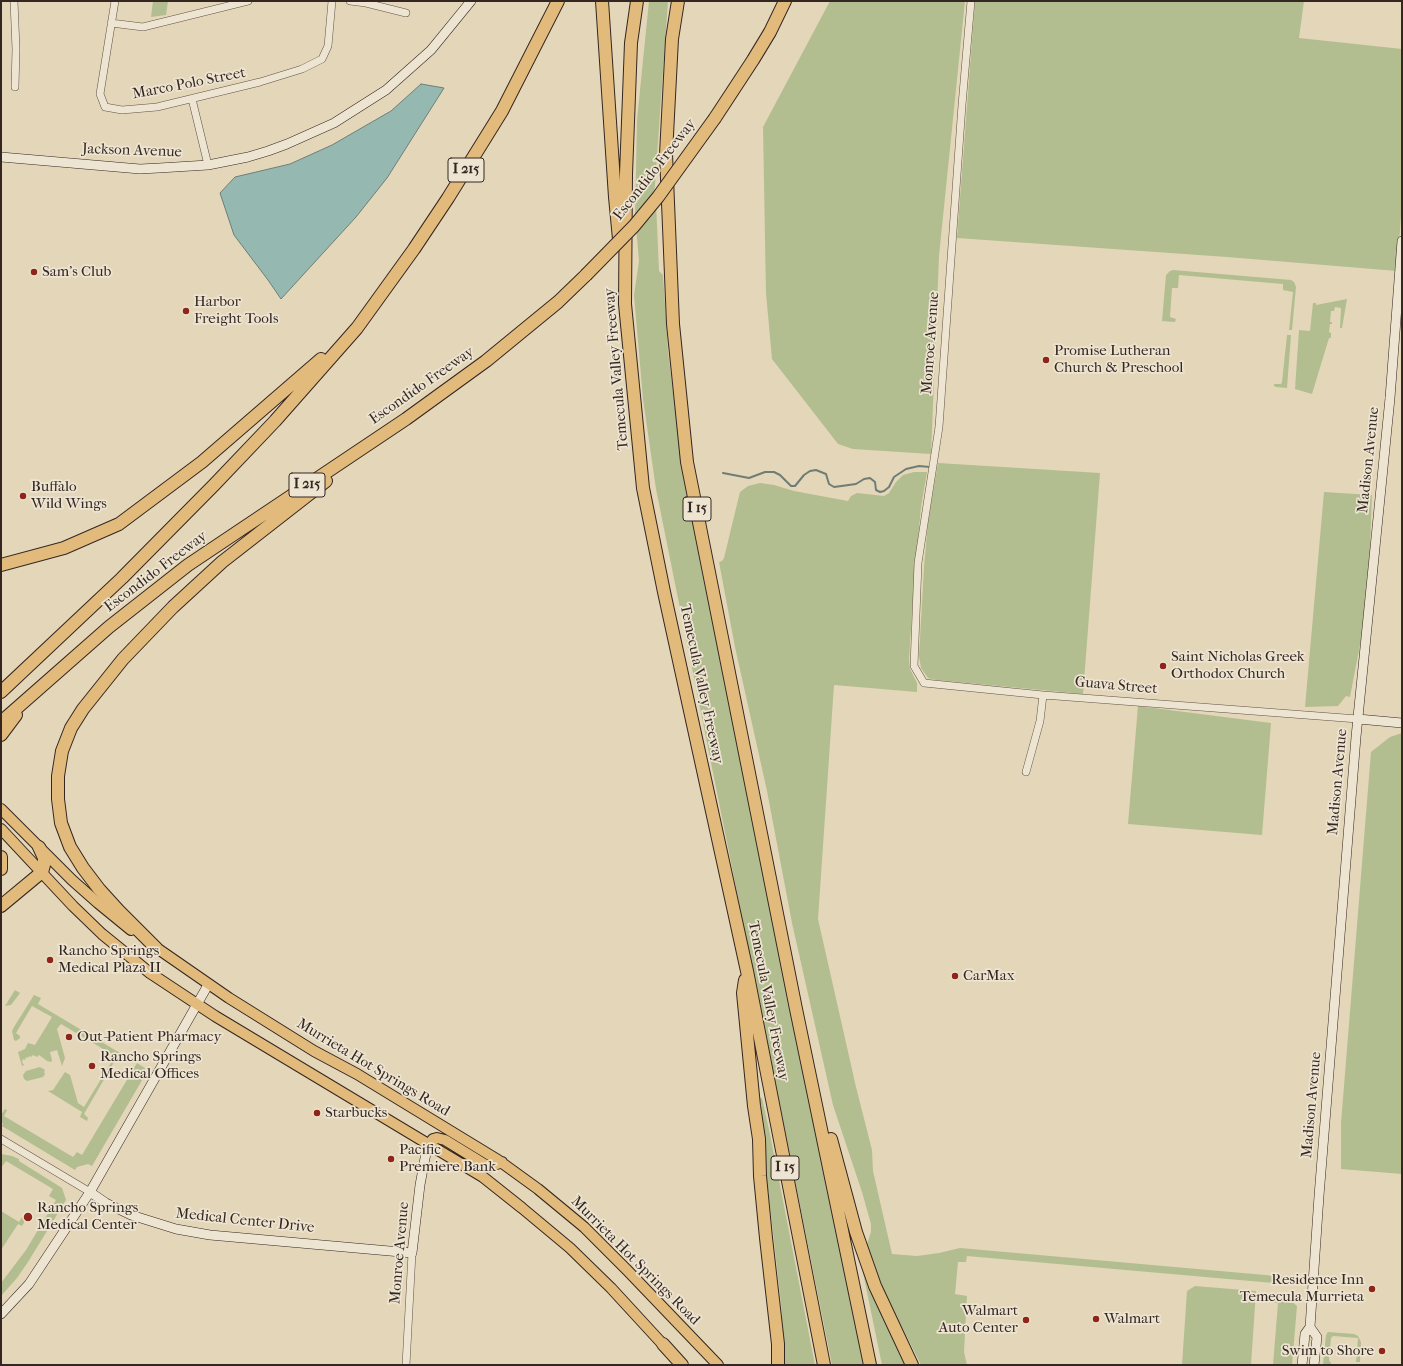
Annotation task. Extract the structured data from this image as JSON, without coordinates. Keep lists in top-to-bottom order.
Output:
{
  "streets": {
    "highway": [
      "I 215",
      "Escondido Freeway",
      "Temecula Valley Freeway",
      "I 15"
    ],
    "main road": ["Murrieta Hot Springs Road"],
    "street": [
      "Marco Polo Street",
      "Jackson Avenue",
      "Monroe Avenue",
      "Madison Avenue",
      "Guava Street",
      "Medical Center Drive"
    ]
  },
  "crossings": [
    ["Monroe Avenue", "Guava Street"],
    ["Monroe Avenue", "Medical Center Drive"],
    ["Madison Avenue", "Guava Street"]
  ],
  "places": [
    "Sam's Club",
    "Harbor Freight Tools",
    "Promise Lutheran Church & Preschool",
    "Buffalo Wild Wings",
    "Saint Nicholas Greek Orthodox Church",
    "Rancho Springs Medical Plaza II",
    "CarMax",
    "Out-Patient Pharmacy",
    "Rancho Springs Medical Offices",
    "Starbucks",
    "Pacific Premiere Bank",
    "Rancho Springs Medical Center",
    "Residence Inn Temecula Murrieta",
    "Walmart",
    "Walmart Auto Center",
    "Swim to Shore"
  ]
}
